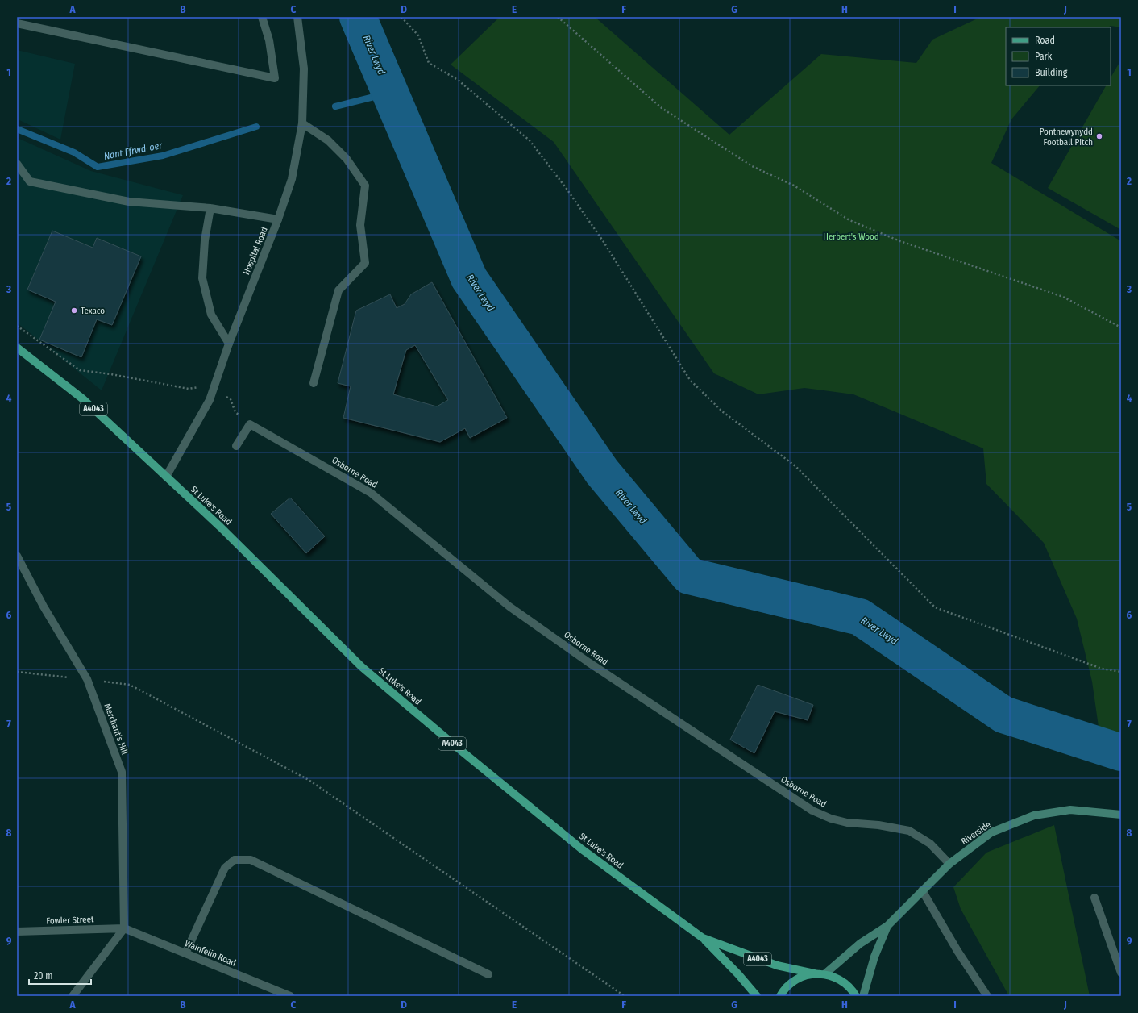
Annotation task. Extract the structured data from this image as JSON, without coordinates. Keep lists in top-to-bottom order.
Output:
{
  "streets": {
    "main road": ["A4043", "St Luke's Road"],
    "street": [
      "Hospital Road",
      "Osborne Road",
      "Merchant's Hill",
      "Riverside",
      "Fowler Street",
      "Wainfelin Road"
    ]
  },
  "crossings": [
    ["Hospital Road", "St Luke's Road"],
    ["A4043", "St Luke's Road"],
    ["Osborne Road", "Riverside"],
    ["St Luke's Road", "Riverside"],
    ["Merchant's Hill", "Fowler Street"],
    ["Merchant's Hill", "Wainfelin Road"],
    ["Fowler Street", "Wainfelin Road"]
  ],
  "water": ["River Lwyd", "Nant Ffrwd-oer"],
  "parks": ["Herbert's Wood"],
  "places": ["Pontnewynydd Football Pitch", "Texaco"],
  "legend": ["Road", "Park", "Building"],
  "scale_bar": "20 m",
  "grid": {
    "columns": [
      "A",
      "B",
      "C",
      "D",
      "E",
      "F",
      "G",
      "H",
      "I",
      "J"
    ],
    "rows": [
      "1",
      "2",
      "3",
      "4",
      "5",
      "6",
      "7",
      "8",
      "9"
    ]
  }
}
